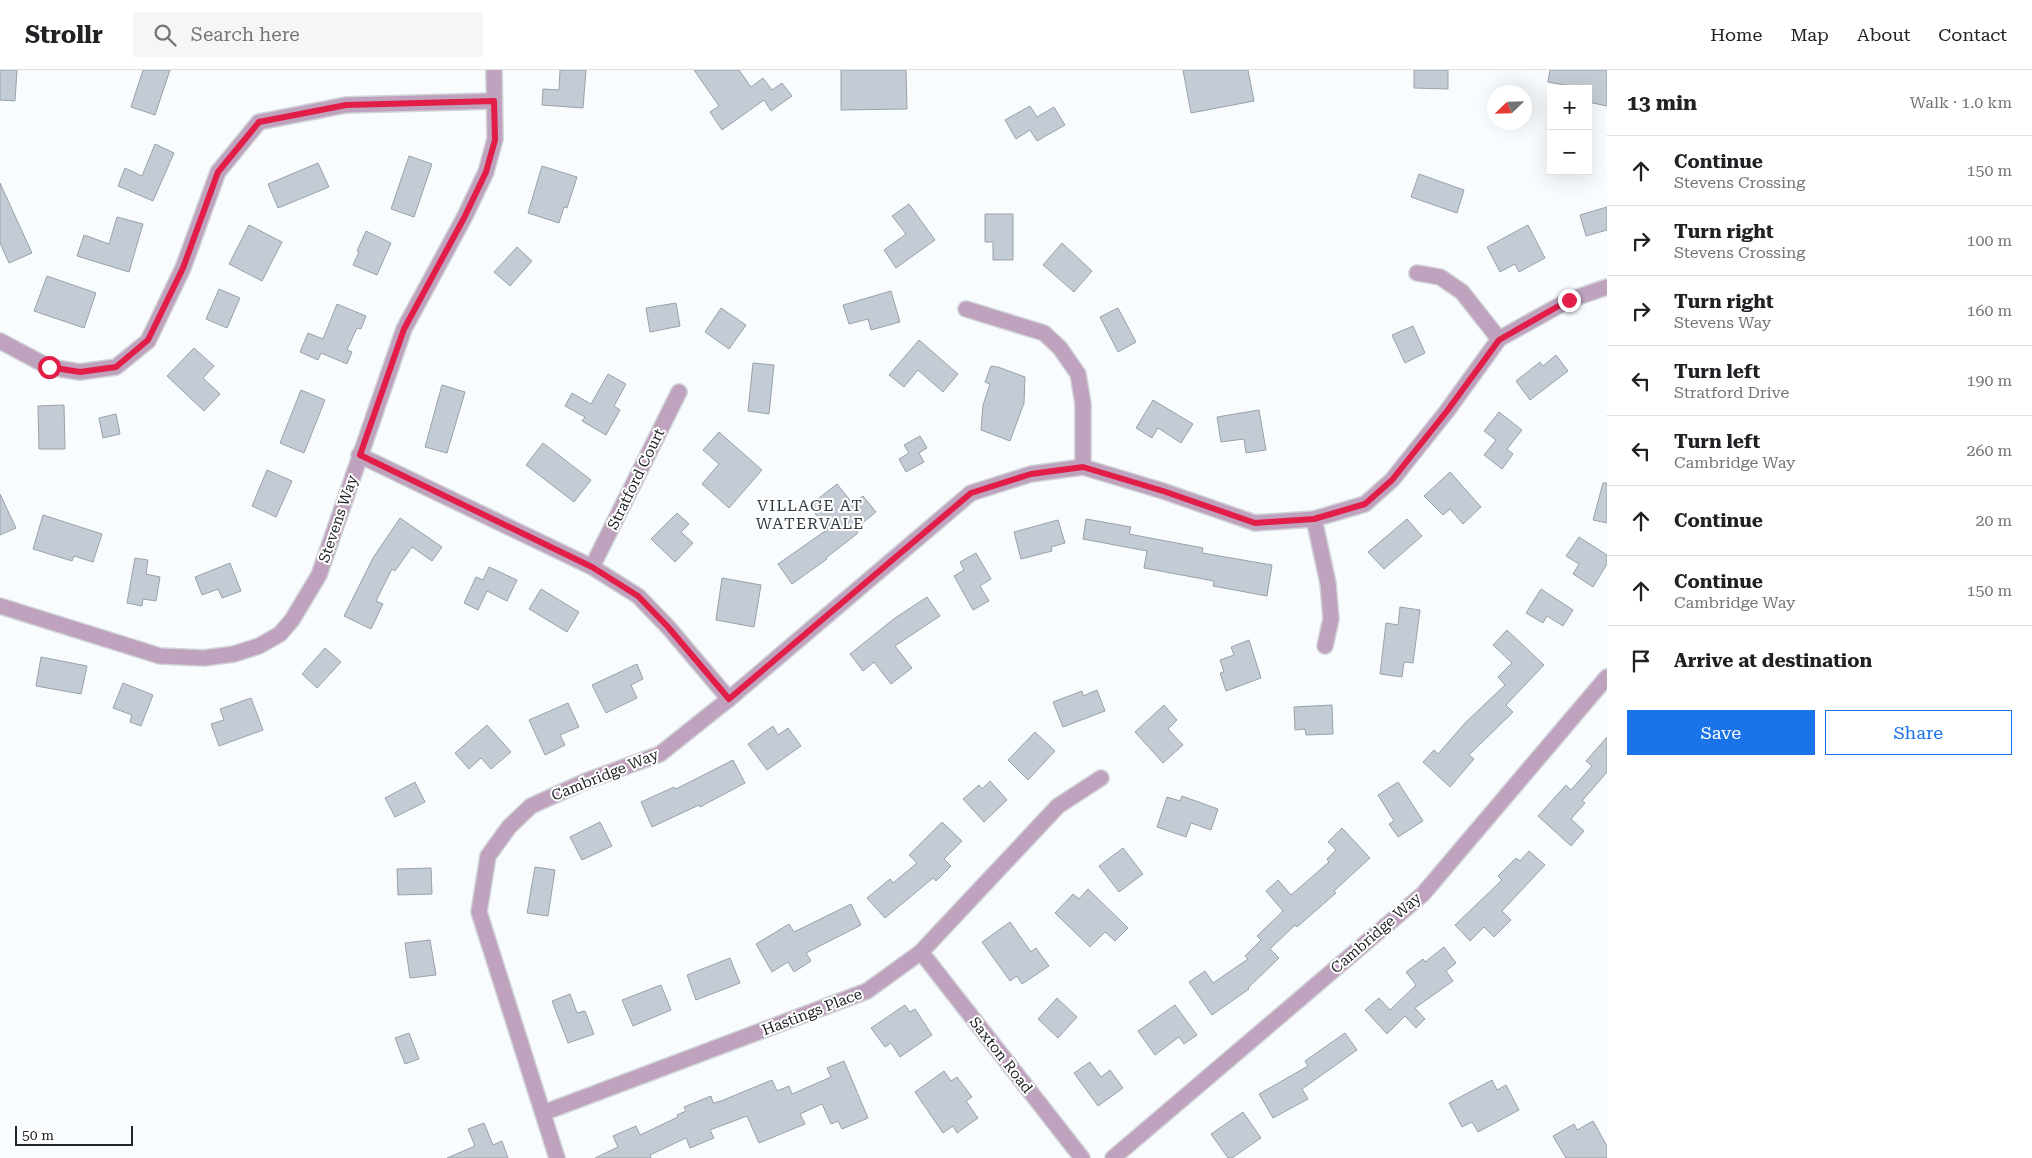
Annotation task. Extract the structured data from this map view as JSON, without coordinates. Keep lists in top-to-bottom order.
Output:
{
  "streets": {
    "street": [
      "Stratford Court",
      "Stevens Way",
      "Cambridge Way",
      "Hastings Place",
      "Saxton Road"
    ]
  },
  "crossings": [
    ["Cambridge Way", "Hastings Place"],
    ["Hastings Place", "Saxton Road"]
  ],
  "districts": ["VILLAGE AT WATERVALE"],
  "scale_bar": "50 m",
  "north": "bottom left",
  "page": {
    "header": "Strollr",
    "search": "Search here",
    "nav": [
      "Home",
      "Map",
      "About",
      "Contact"
    ],
    "heading": ["13 min", "Walk · 1.0 km"],
    "map_buttons": ["+", "−"],
    "list": [
      ["Continue", "Stevens Crossing", "150 m"],
      ["Turn right", "Stevens Crossing", "100 m"],
      ["Turn right", "Stevens Way", "160 m"],
      ["Turn left", "Stratford Drive", "190 m"],
      ["Turn left", "Cambridge Way", "260 m"],
      ["Continue", "20 m"],
      ["Continue", "Cambridge Way", "150 m"],
      "Arrive at destination"
    ],
    "buttons": ["Save", "Share"],
    "scale": "50 m"
  }
}
